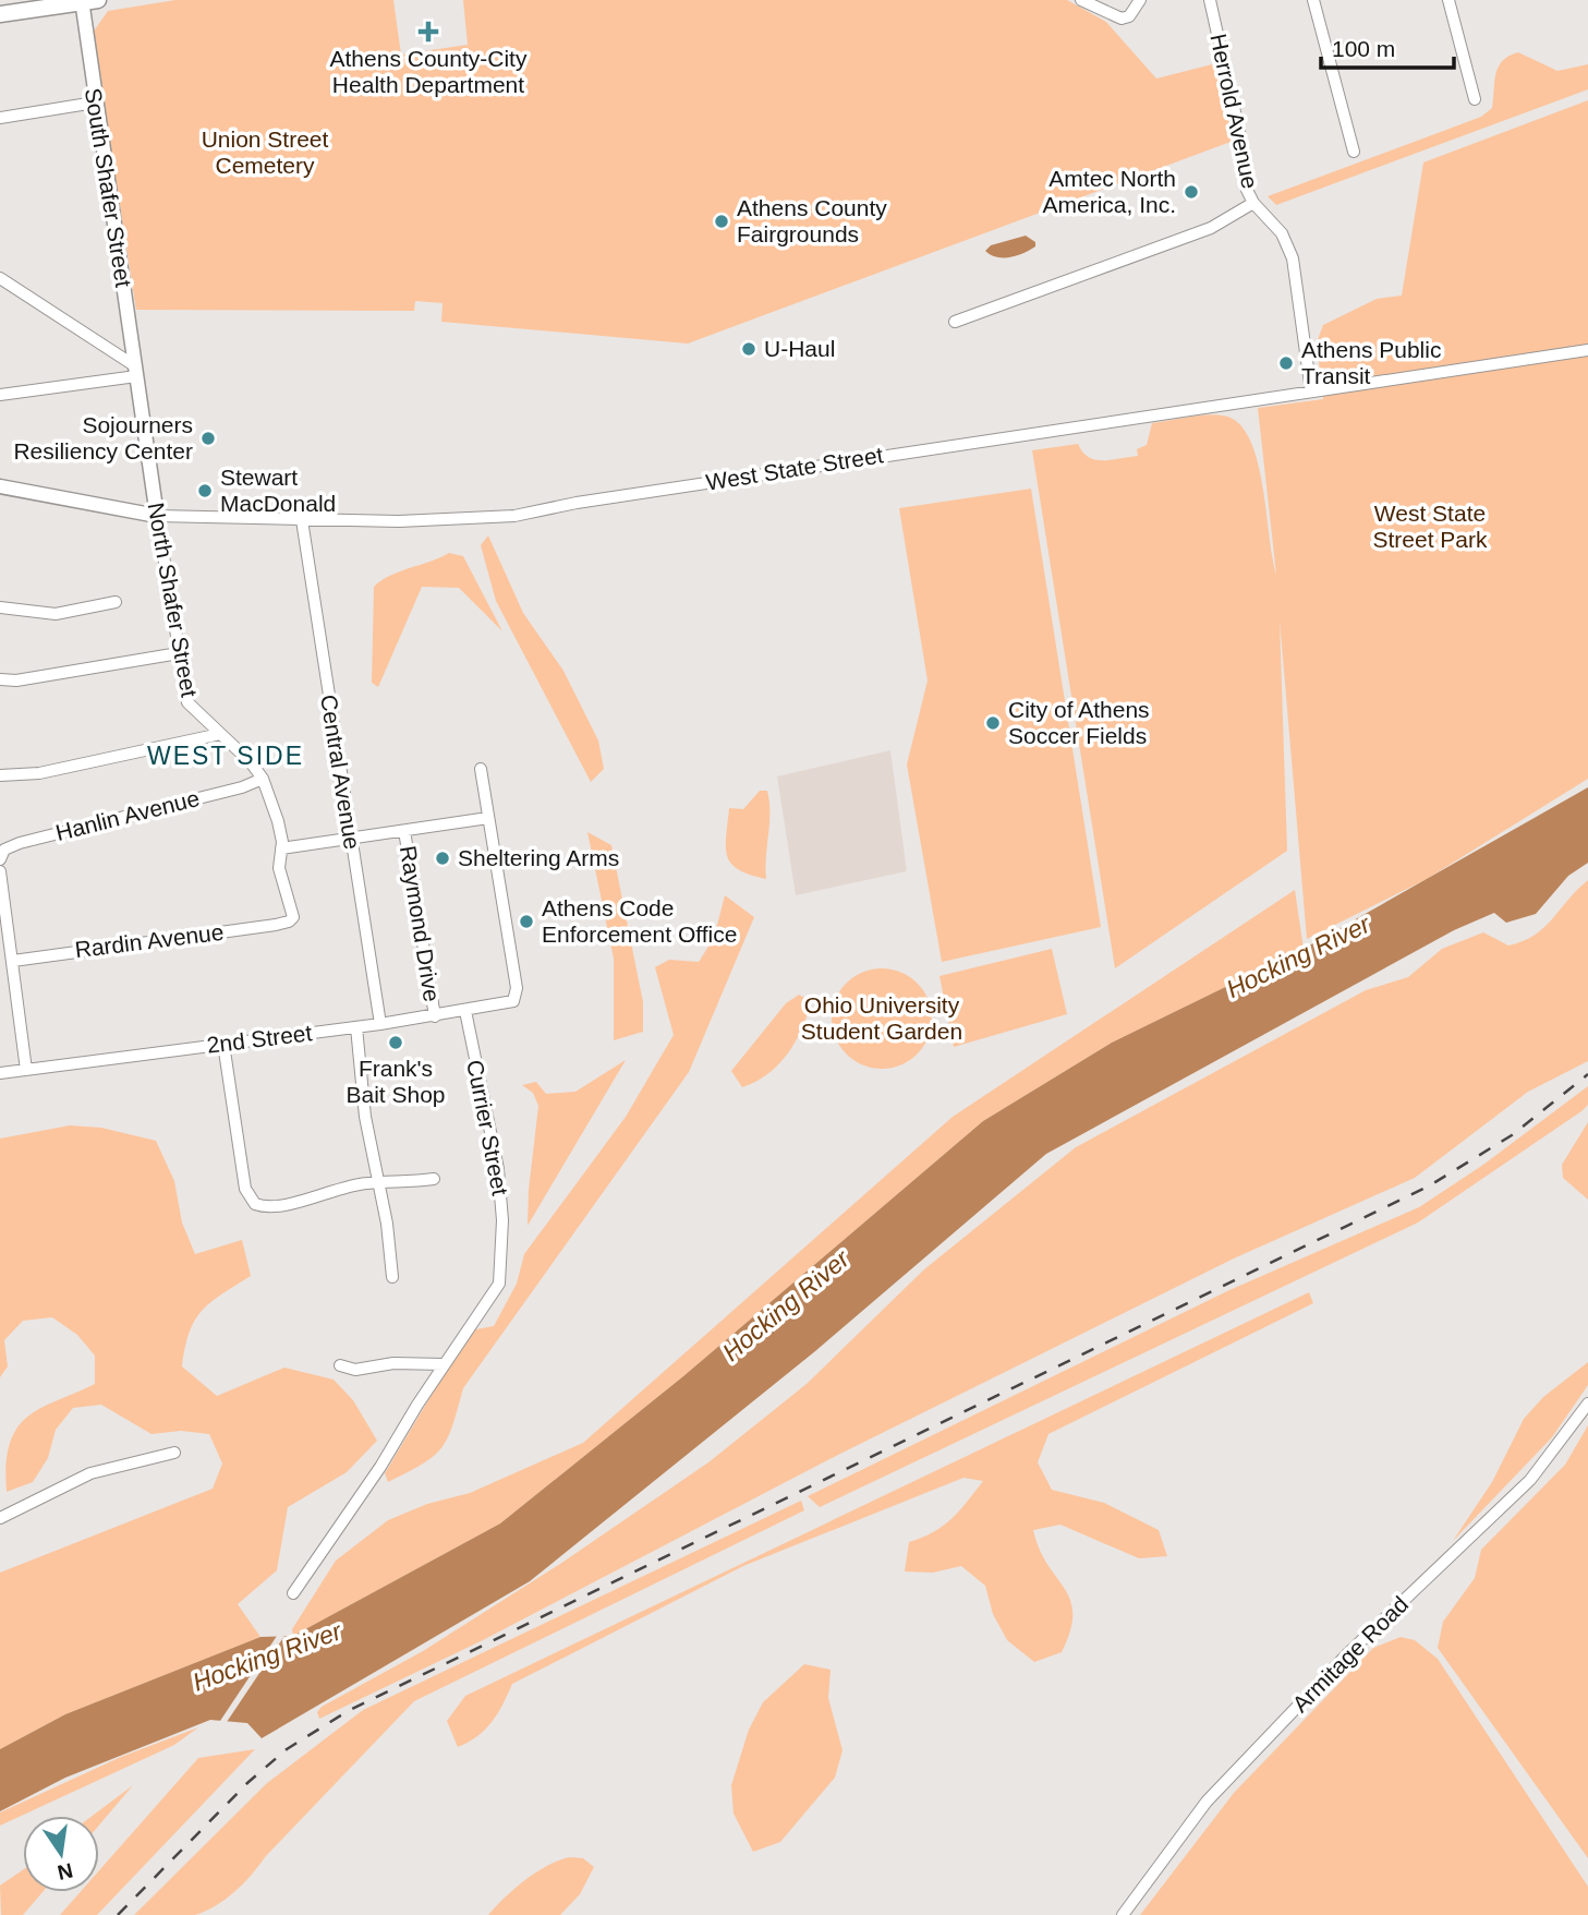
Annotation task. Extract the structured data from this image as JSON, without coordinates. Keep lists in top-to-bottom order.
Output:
{
  "streets": {
    "street": [
      "Herrold Avenue",
      "South Shafer Street",
      "West State Street",
      "North Shafer Street",
      "Central Avenue",
      "Hanlin Avenue",
      "Raymond Drive",
      "Rardin Avenue",
      "2nd Street",
      "Currier Street",
      "Armitage Road"
    ]
  },
  "crossings": [
    ["Herrold Avenue", "West State Street"],
    ["South Shafer Street", "North Shafer Street"],
    ["West State Street", "North Shafer Street"],
    ["West State Street", "Central Avenue"],
    ["North Shafer Street", "Hanlin Avenue"],
    ["North Shafer Street", "Rardin Avenue"],
    ["Central Avenue", "2nd Street"],
    ["Raymond Drive", "2nd Street"],
    ["2nd Street", "Currier Street"]
  ],
  "districts": ["WEST SIDE"],
  "water": ["Hocking River"],
  "parks": ["Union Street Cemetery", "West State Street Park", "Ohio University Student Garden"],
  "places": {
    "health": ["Athens County-City Health Department"],
    "other": [
      "Amtec North America, Inc.",
      "Athens County Fairgrounds",
      "U-Haul",
      "Athens Public Transit",
      "Sojourners Resiliency Center",
      "Stewart MacDonald",
      "City of Athens Soccer Fields",
      "Sheltering Arms",
      "Athens Code Enforcement Office",
      "Frank's Bait Shop"
    ]
  },
  "scale_bar": "100 m",
  "north": "bottom"
}
